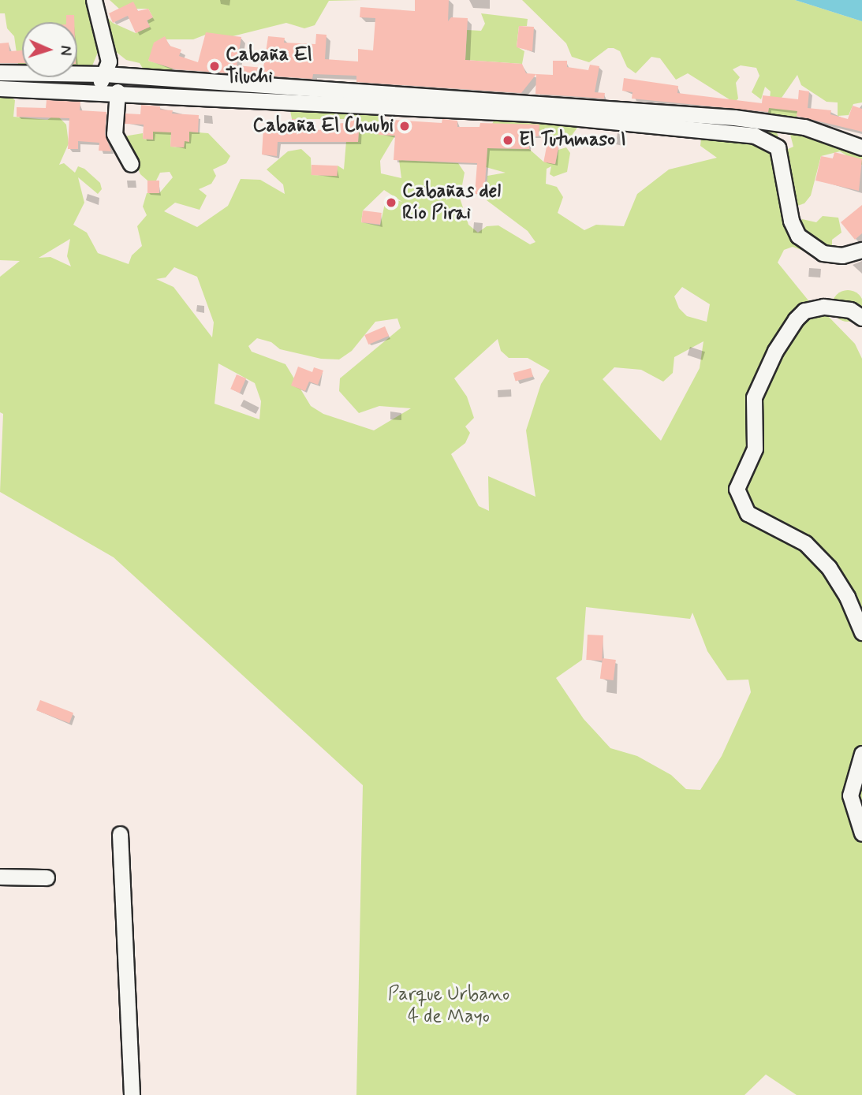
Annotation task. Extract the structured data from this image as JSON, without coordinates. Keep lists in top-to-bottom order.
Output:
{
  "parks": ["Parque Urbano 4 de Mayo"],
  "places": [
    "Cabaña El Tiluchi",
    "Cabaña El Chuubi",
    "El Tutumaso I",
    "Cabañas del Río Pirai"
  ],
  "north": "right"
}
